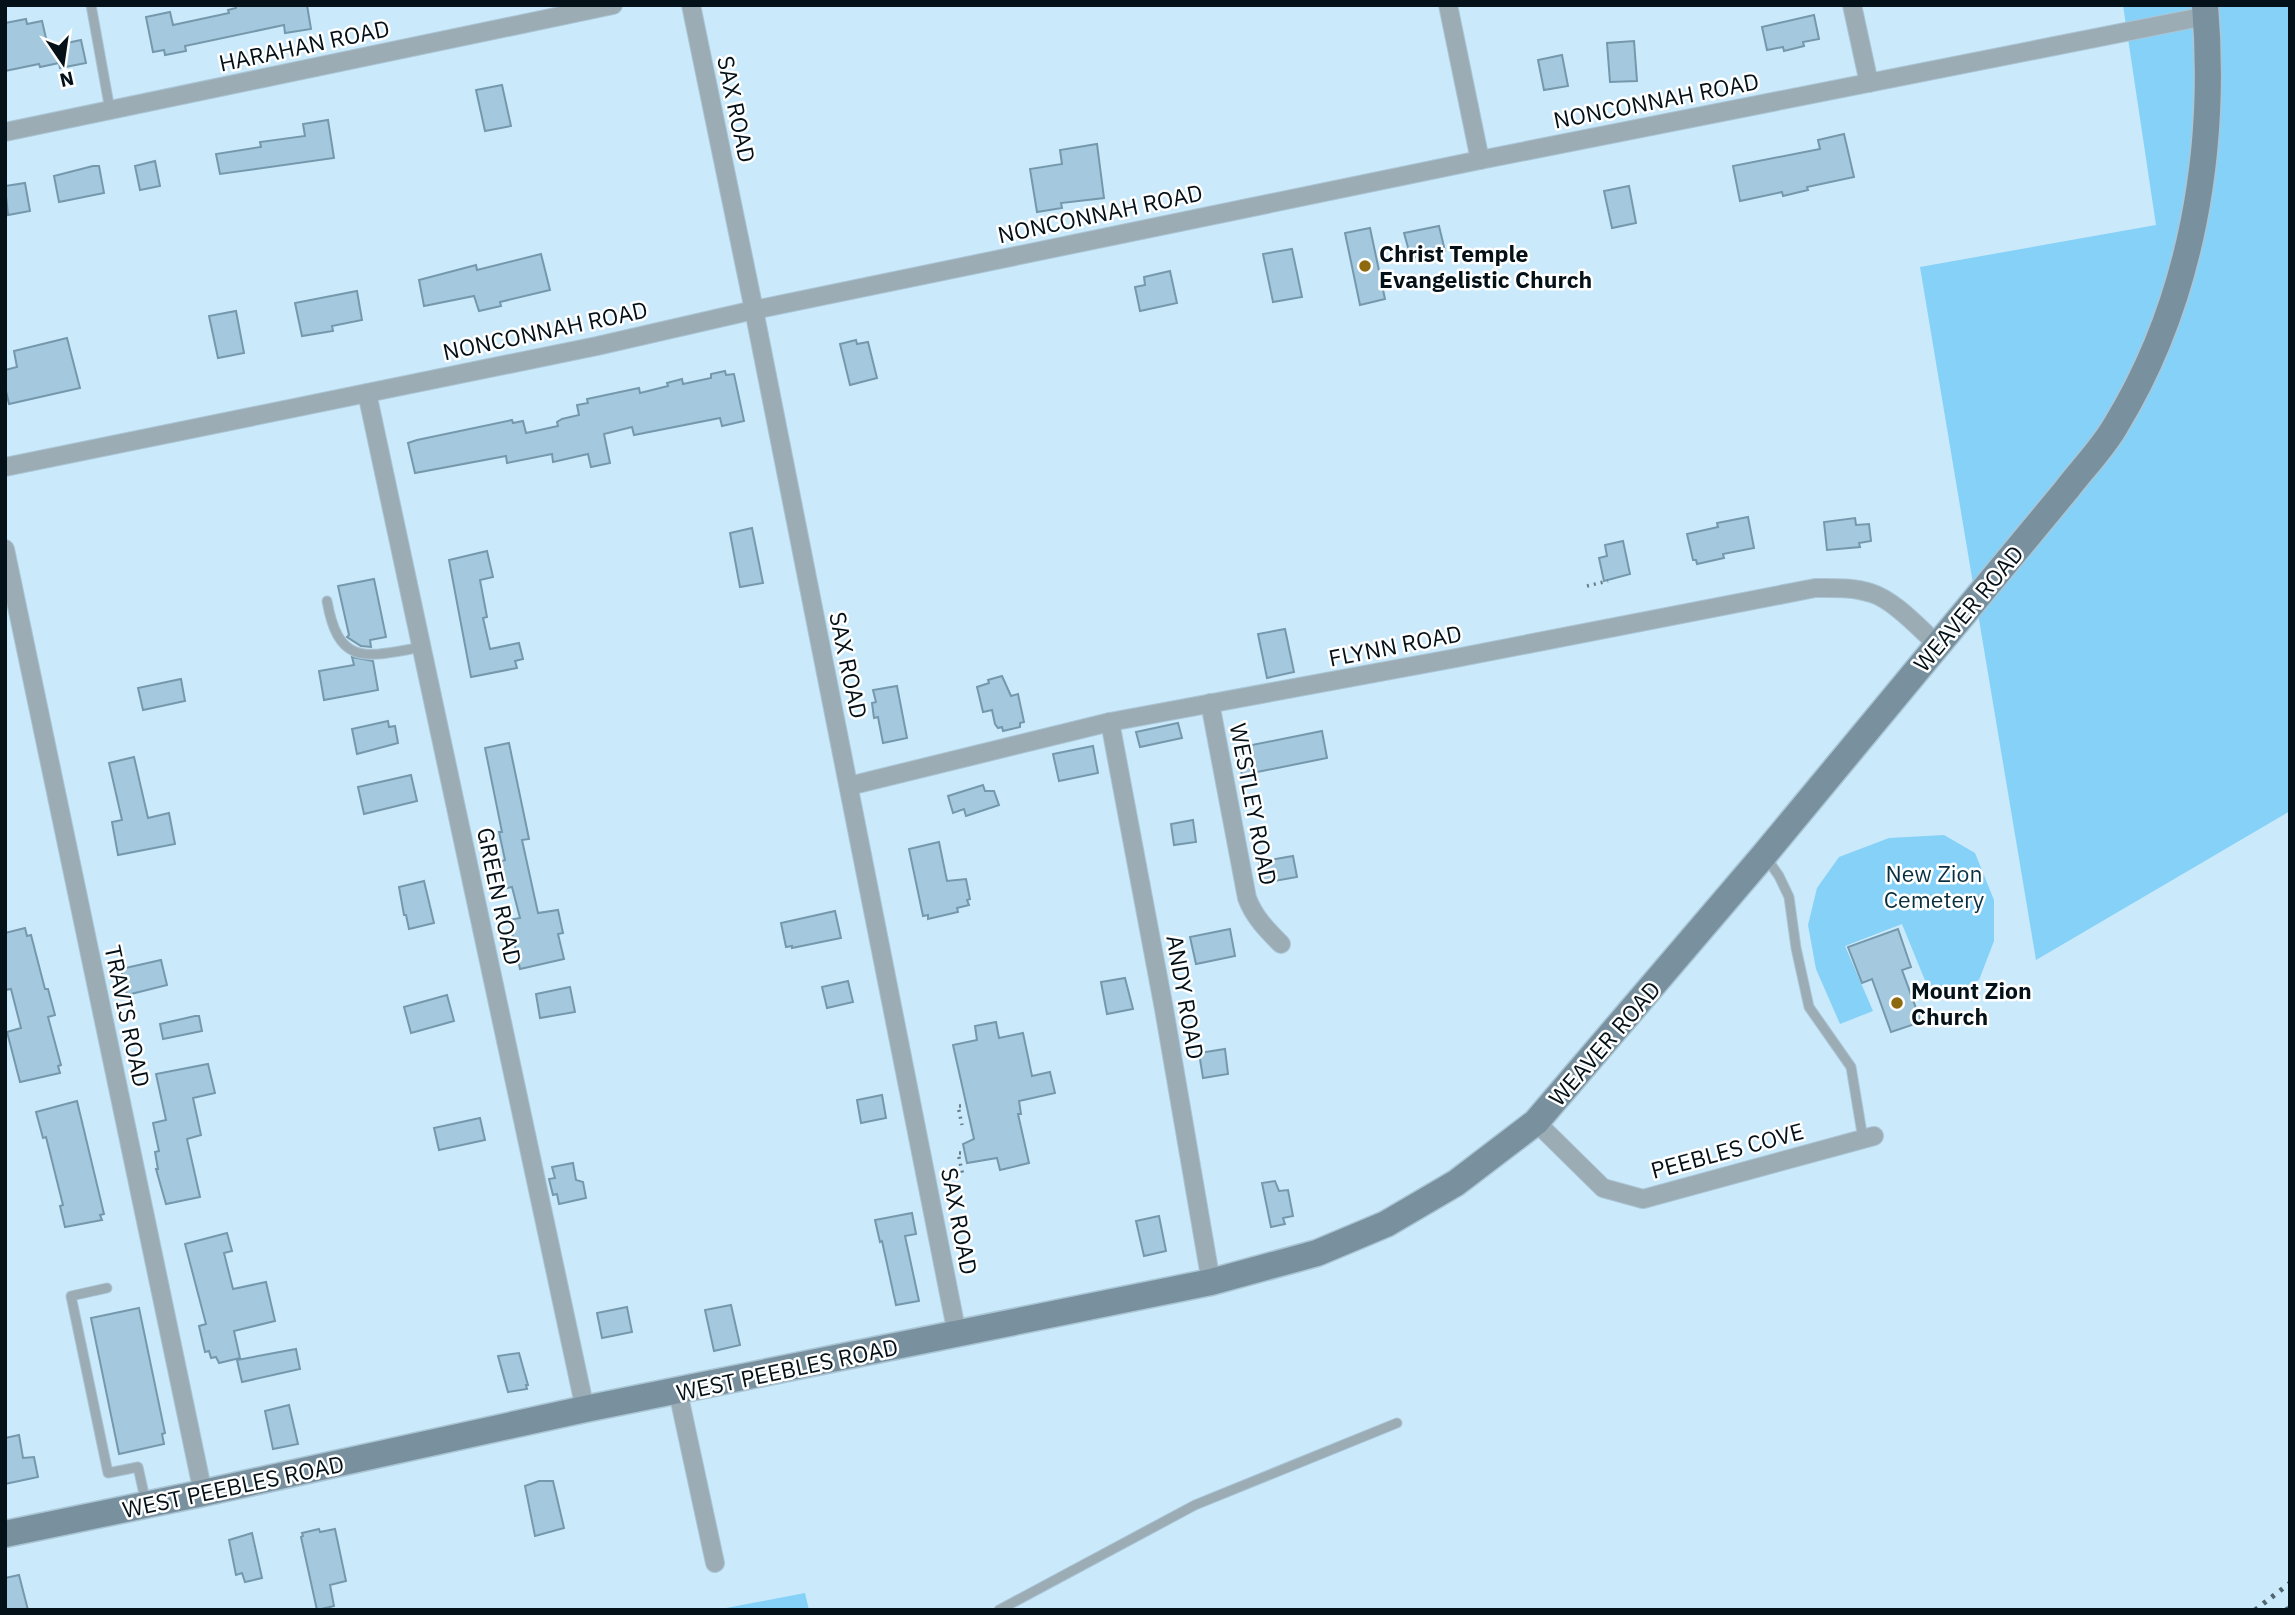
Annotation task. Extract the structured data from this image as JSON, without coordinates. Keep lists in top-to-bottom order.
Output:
{
  "streets": {
    "main road": ["WEAVER ROAD", "WEST PEEBLES ROAD"],
    "street": [
      "HARAHAN ROAD",
      "NONCONNAH ROAD",
      "SAX ROAD",
      "FLYNN ROAD",
      "WESTLEY ROAD",
      "GREEN ROAD",
      "ANDY ROAD",
      "TRAVIS ROAD",
      "PEEBLES COVE"
    ]
  },
  "crossings": [
    ["NONCONNAH ROAD", "SAX ROAD"],
    ["NONCONNAH ROAD", "WEAVER ROAD"],
    ["NONCONNAH ROAD", "GREEN ROAD"],
    ["SAX ROAD", "FLYNN ROAD"],
    ["SAX ROAD", "WEST PEEBLES ROAD"],
    ["WEAVER ROAD", "FLYNN ROAD"],
    ["WEAVER ROAD", "PEEBLES COVE"],
    ["WEAVER ROAD", "WEST PEEBLES ROAD"],
    ["FLYNN ROAD", "WESTLEY ROAD"],
    ["FLYNN ROAD", "ANDY ROAD"],
    ["GREEN ROAD", "WEST PEEBLES ROAD"],
    ["ANDY ROAD", "WEST PEEBLES ROAD"],
    ["TRAVIS ROAD", "WEST PEEBLES ROAD"],
    ["PEEBLES COVE", "WEST PEEBLES ROAD"]
  ],
  "parks": ["New Zion Cemetery"],
  "places": ["Christ Temple Evangelistic Church", "Mount Zion Church"],
  "north": "bottom"
}
